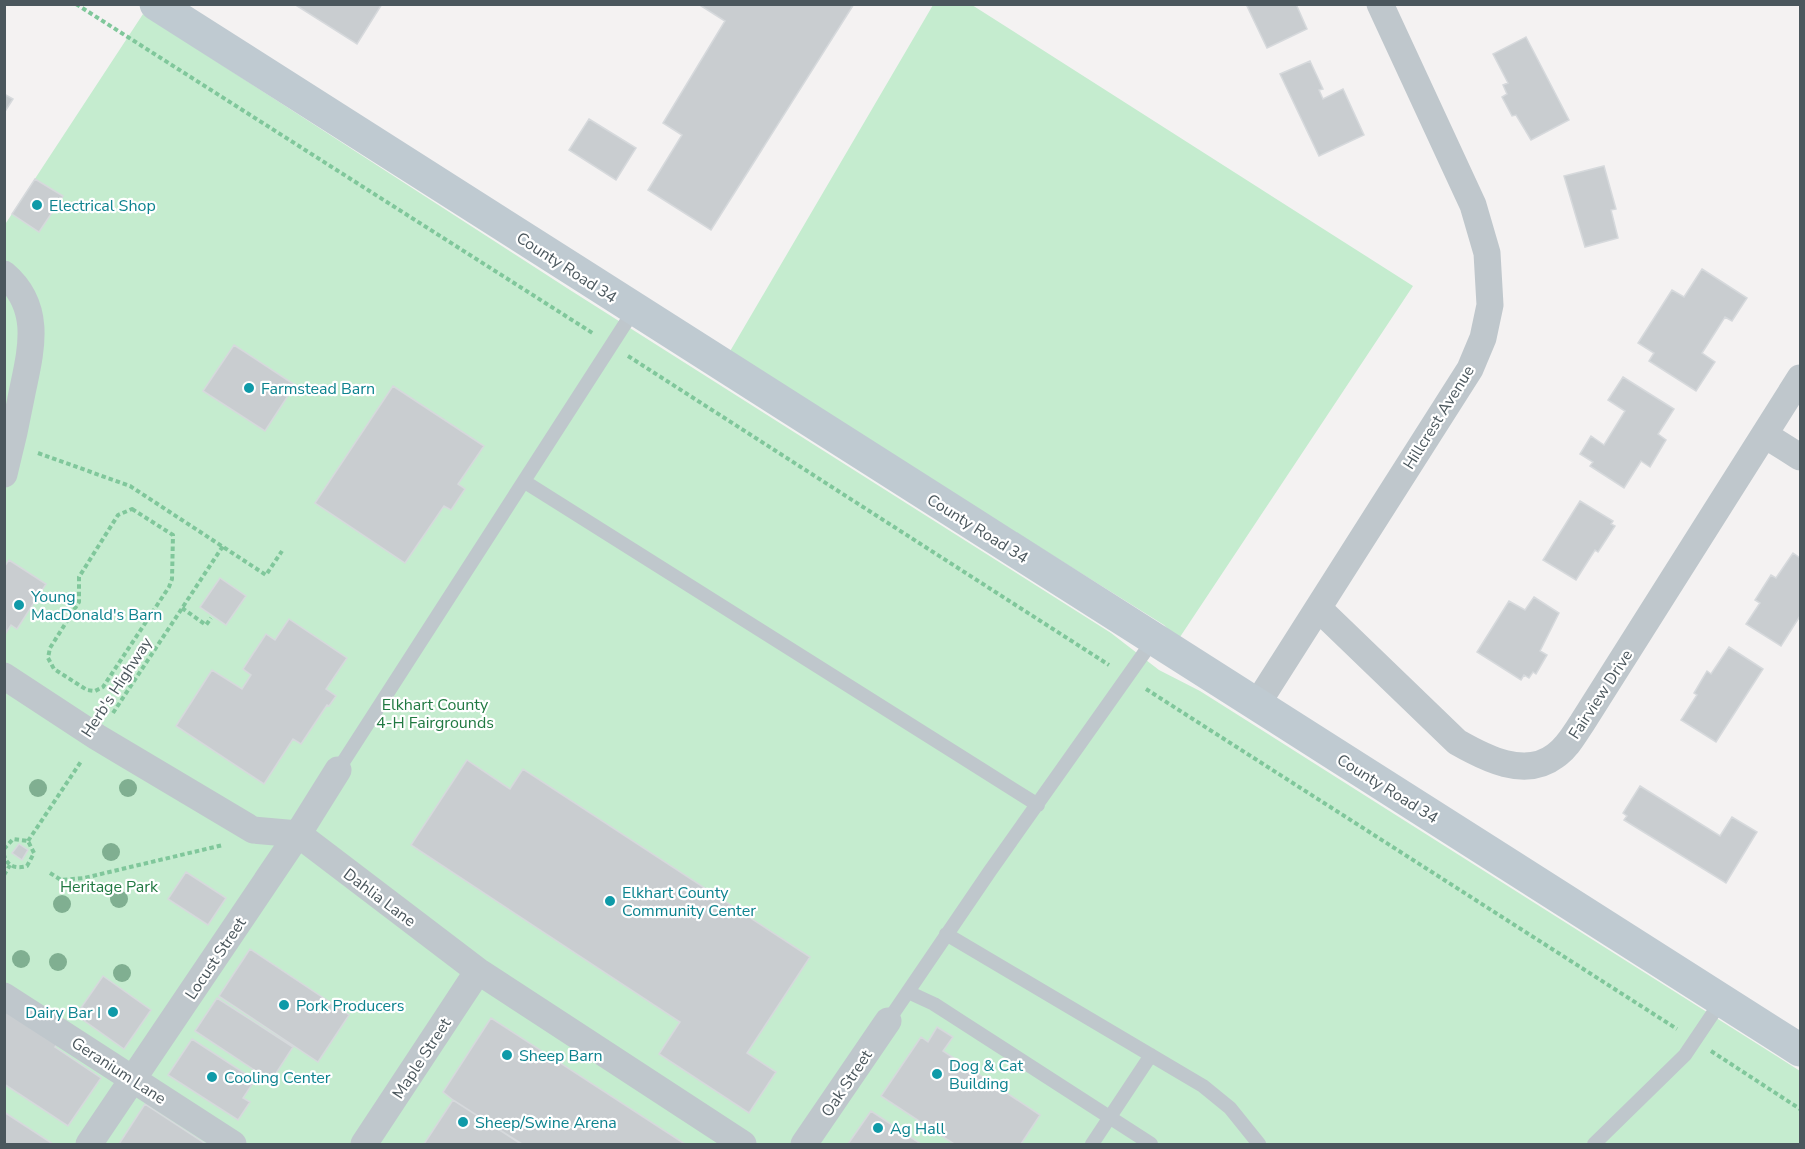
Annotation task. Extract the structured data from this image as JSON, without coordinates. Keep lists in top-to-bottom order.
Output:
{
  "streets": {
    "street": [
      "County Road 34",
      "Hillcrest Avenue",
      "Fairview Drive",
      "Dahlia Lane",
      "Locust Street",
      "Maple Street",
      "Geranium Lane",
      "Oak Street"
    ],
    "path": ["Herb's Highway"]
  },
  "crossings": [
    ["County Road 34", "Hillcrest Avenue"],
    ["Hillcrest Avenue", "Fairview Drive"],
    ["Dahlia Lane", "Locust Street"],
    ["Dahlia Lane", "Maple Street"],
    ["Locust Street", "Geranium Lane"]
  ],
  "parks": ["Elkhart County 4-H Fairgrounds", "Heritage Park"],
  "places": [
    "Electrical Shop",
    "Farmstead Barn",
    "Young MacDonald's Barn",
    "Elkhart County Community Center",
    "Pork Producers",
    "Dairy Bar I",
    "Sheep Barn",
    "Dog & Cat Building",
    "Cooling Center",
    "Sheep/Swine Arena",
    "Ag Hall"
  ]
}
